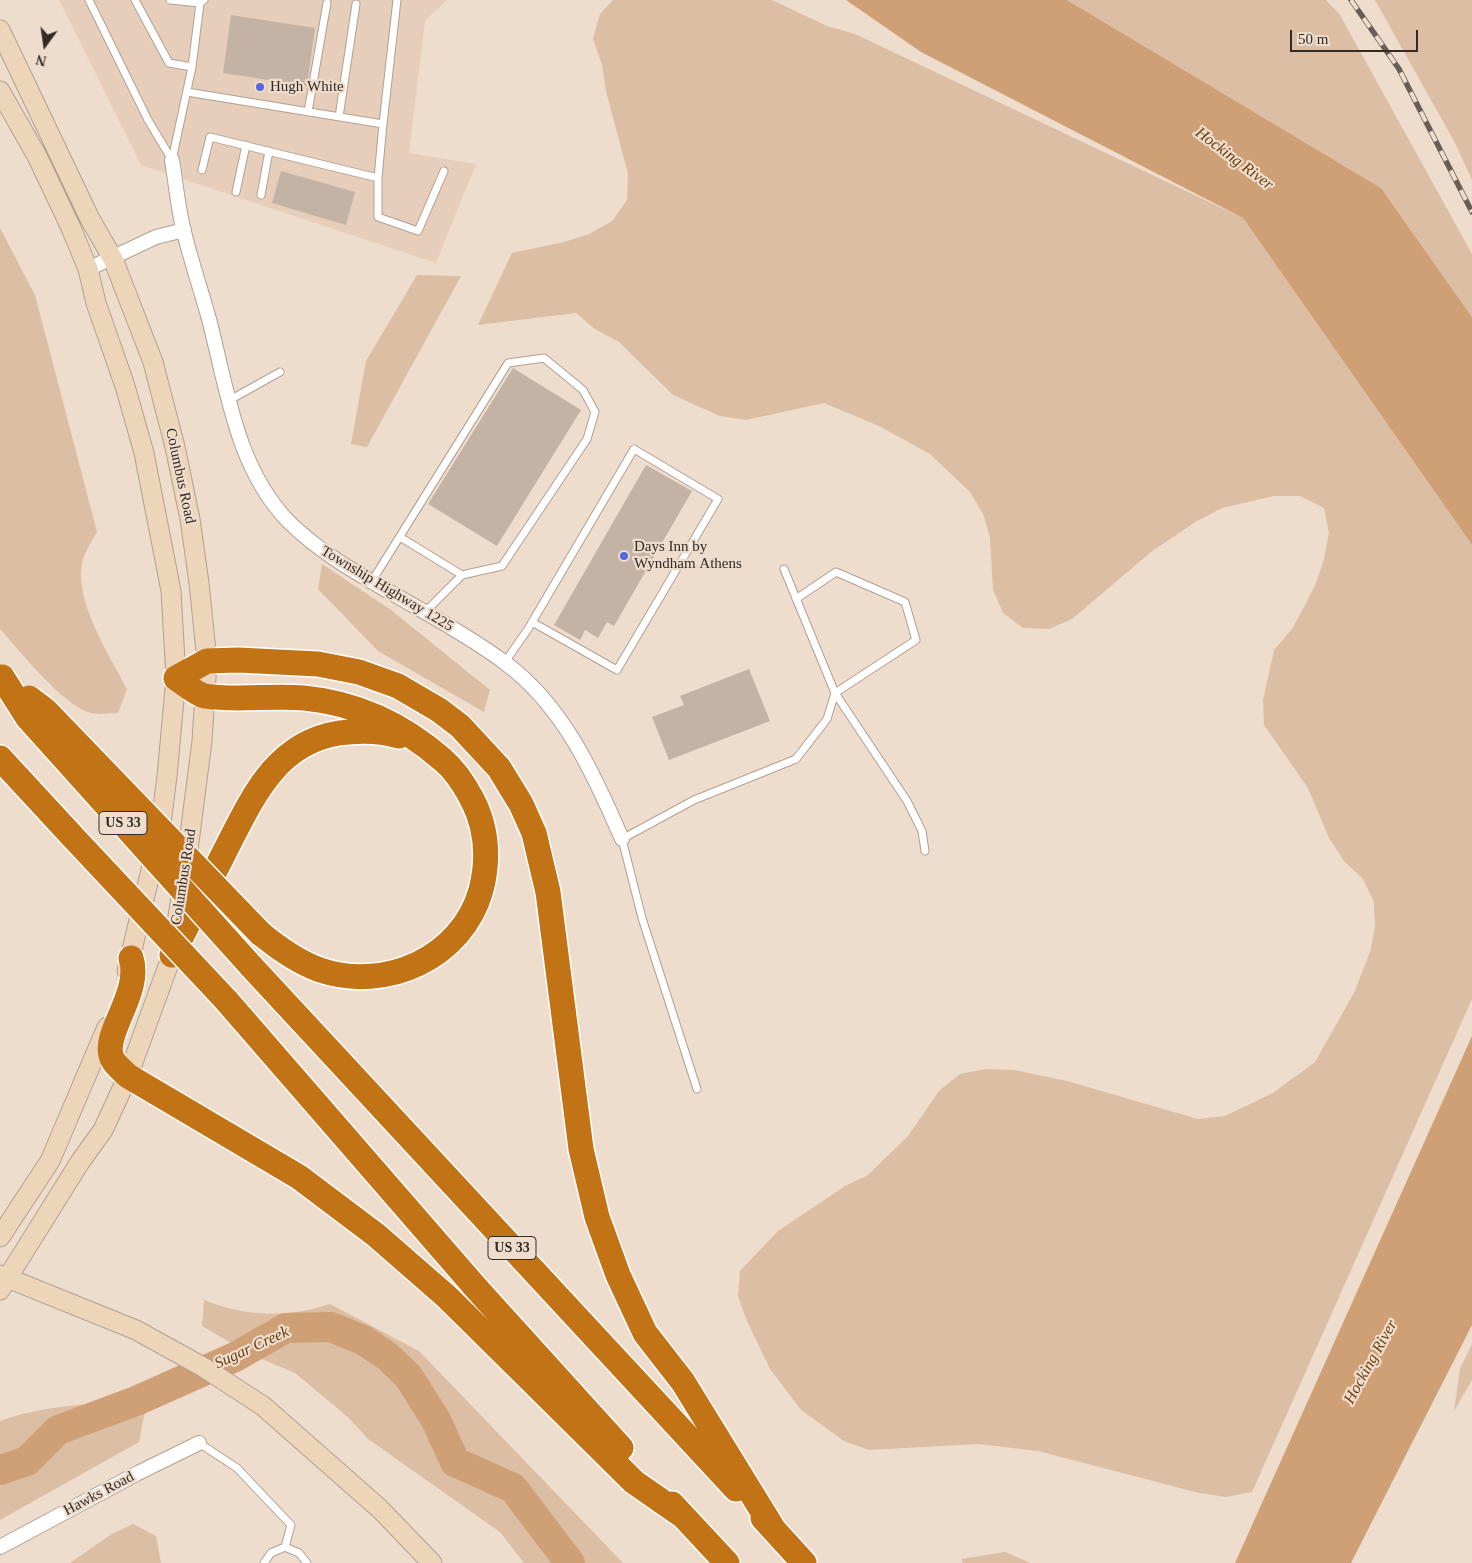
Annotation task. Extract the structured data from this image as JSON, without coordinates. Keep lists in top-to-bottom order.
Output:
{
  "streets": {
    "highway": ["US 33"],
    "main road": ["Columbus Road"],
    "street": ["Township Highway 1225", "Hawks Road"]
  },
  "water": ["Hocking River", "Sugar Creek"],
  "places": ["Hugh White", "Days Inn by Wyndham Athens"],
  "scale_bar": "50 m",
  "north": "bottom"
}
